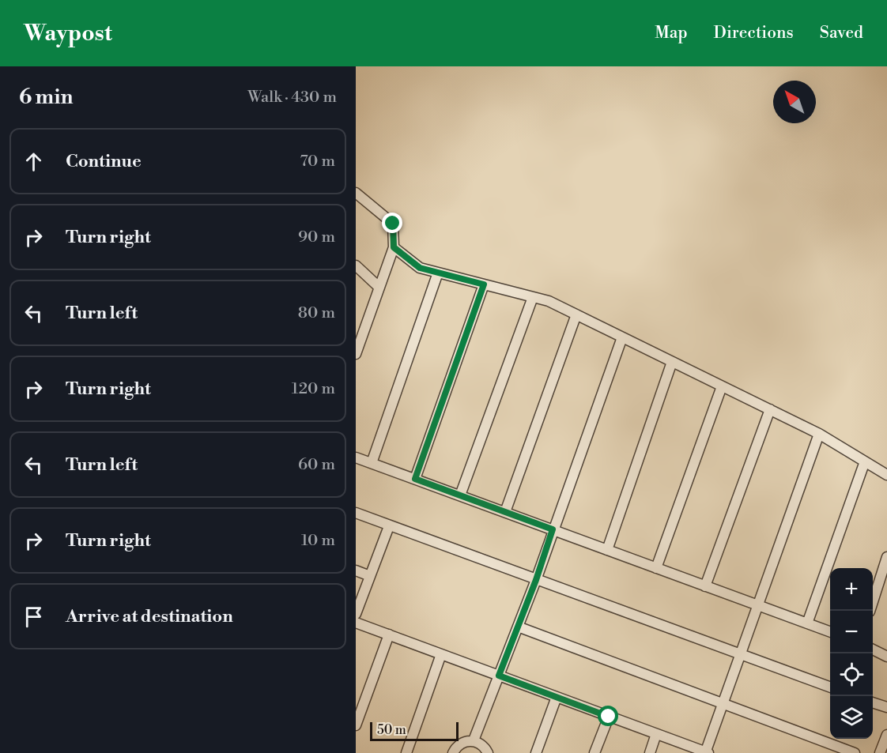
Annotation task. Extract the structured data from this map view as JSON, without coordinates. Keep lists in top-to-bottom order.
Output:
{
  "scale_bar": "50 m",
  "north": "top left",
  "page": {
    "header": "Waypost",
    "nav": ["Map", "Directions", "Saved"],
    "heading": ["6 min", "Walk · 430 m"],
    "list": [
      ["Continue", "70 m"],
      ["Turn right", "90 m"],
      ["Turn left", "80 m"],
      ["Turn right", "120 m"],
      ["Turn left", "60 m"],
      ["Turn right", "10 m"],
      "Arrive at destination"
    ],
    "map_buttons": ["+", "−"],
    "scale": "50 m"
  }
}
